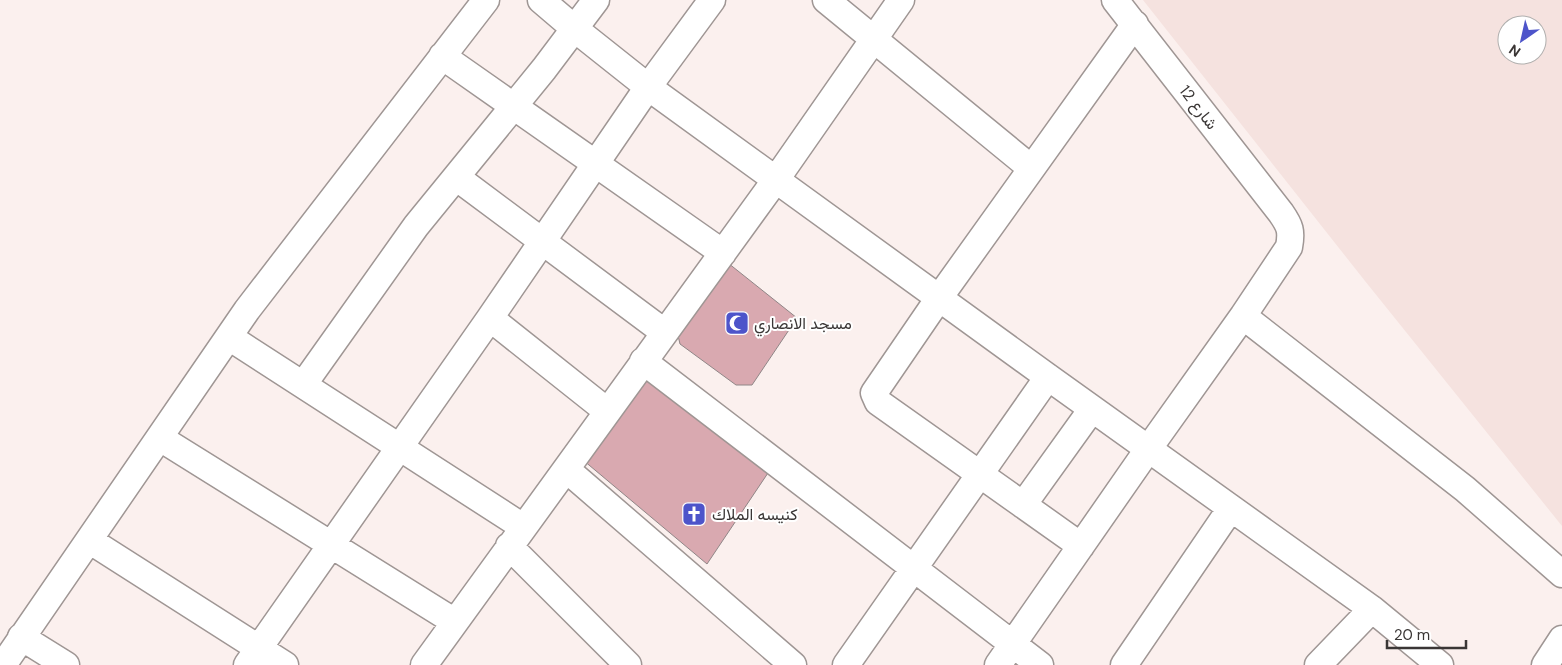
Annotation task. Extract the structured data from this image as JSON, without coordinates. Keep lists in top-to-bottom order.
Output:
{
  "streets": {
    "street": ["شارع 12"]
  },
  "places": {
    "mosque": ["مسجد الانصاري"],
    "church": ["كنيسه الملاك"]
  },
  "scale_bar": "20 m",
  "north": "bottom left"
}
